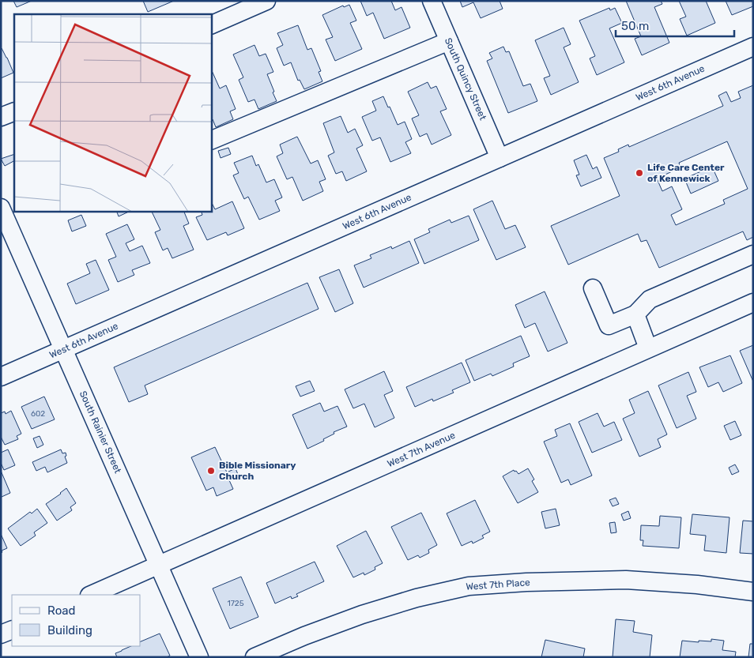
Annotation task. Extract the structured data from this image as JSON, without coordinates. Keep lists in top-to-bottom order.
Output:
{
  "streets": {
    "street": [
      "South Quincy Street",
      "West 6th Avenue",
      "South Rainier Street",
      "West 7th Avenue",
      "West 7th Place"
    ]
  },
  "crossings": [
    ["South Quincy Street", "West 6th Avenue"],
    ["West 6th Avenue", "South Rainier Street"],
    ["South Rainier Street", "West 7th Avenue"]
  ],
  "places": ["Life Care Center of Kennewick", "Bible Missionary Church"],
  "house_numbers": ["602", "1725"],
  "legend": ["Road", "Building"],
  "scale_bar": "50 m"
}
